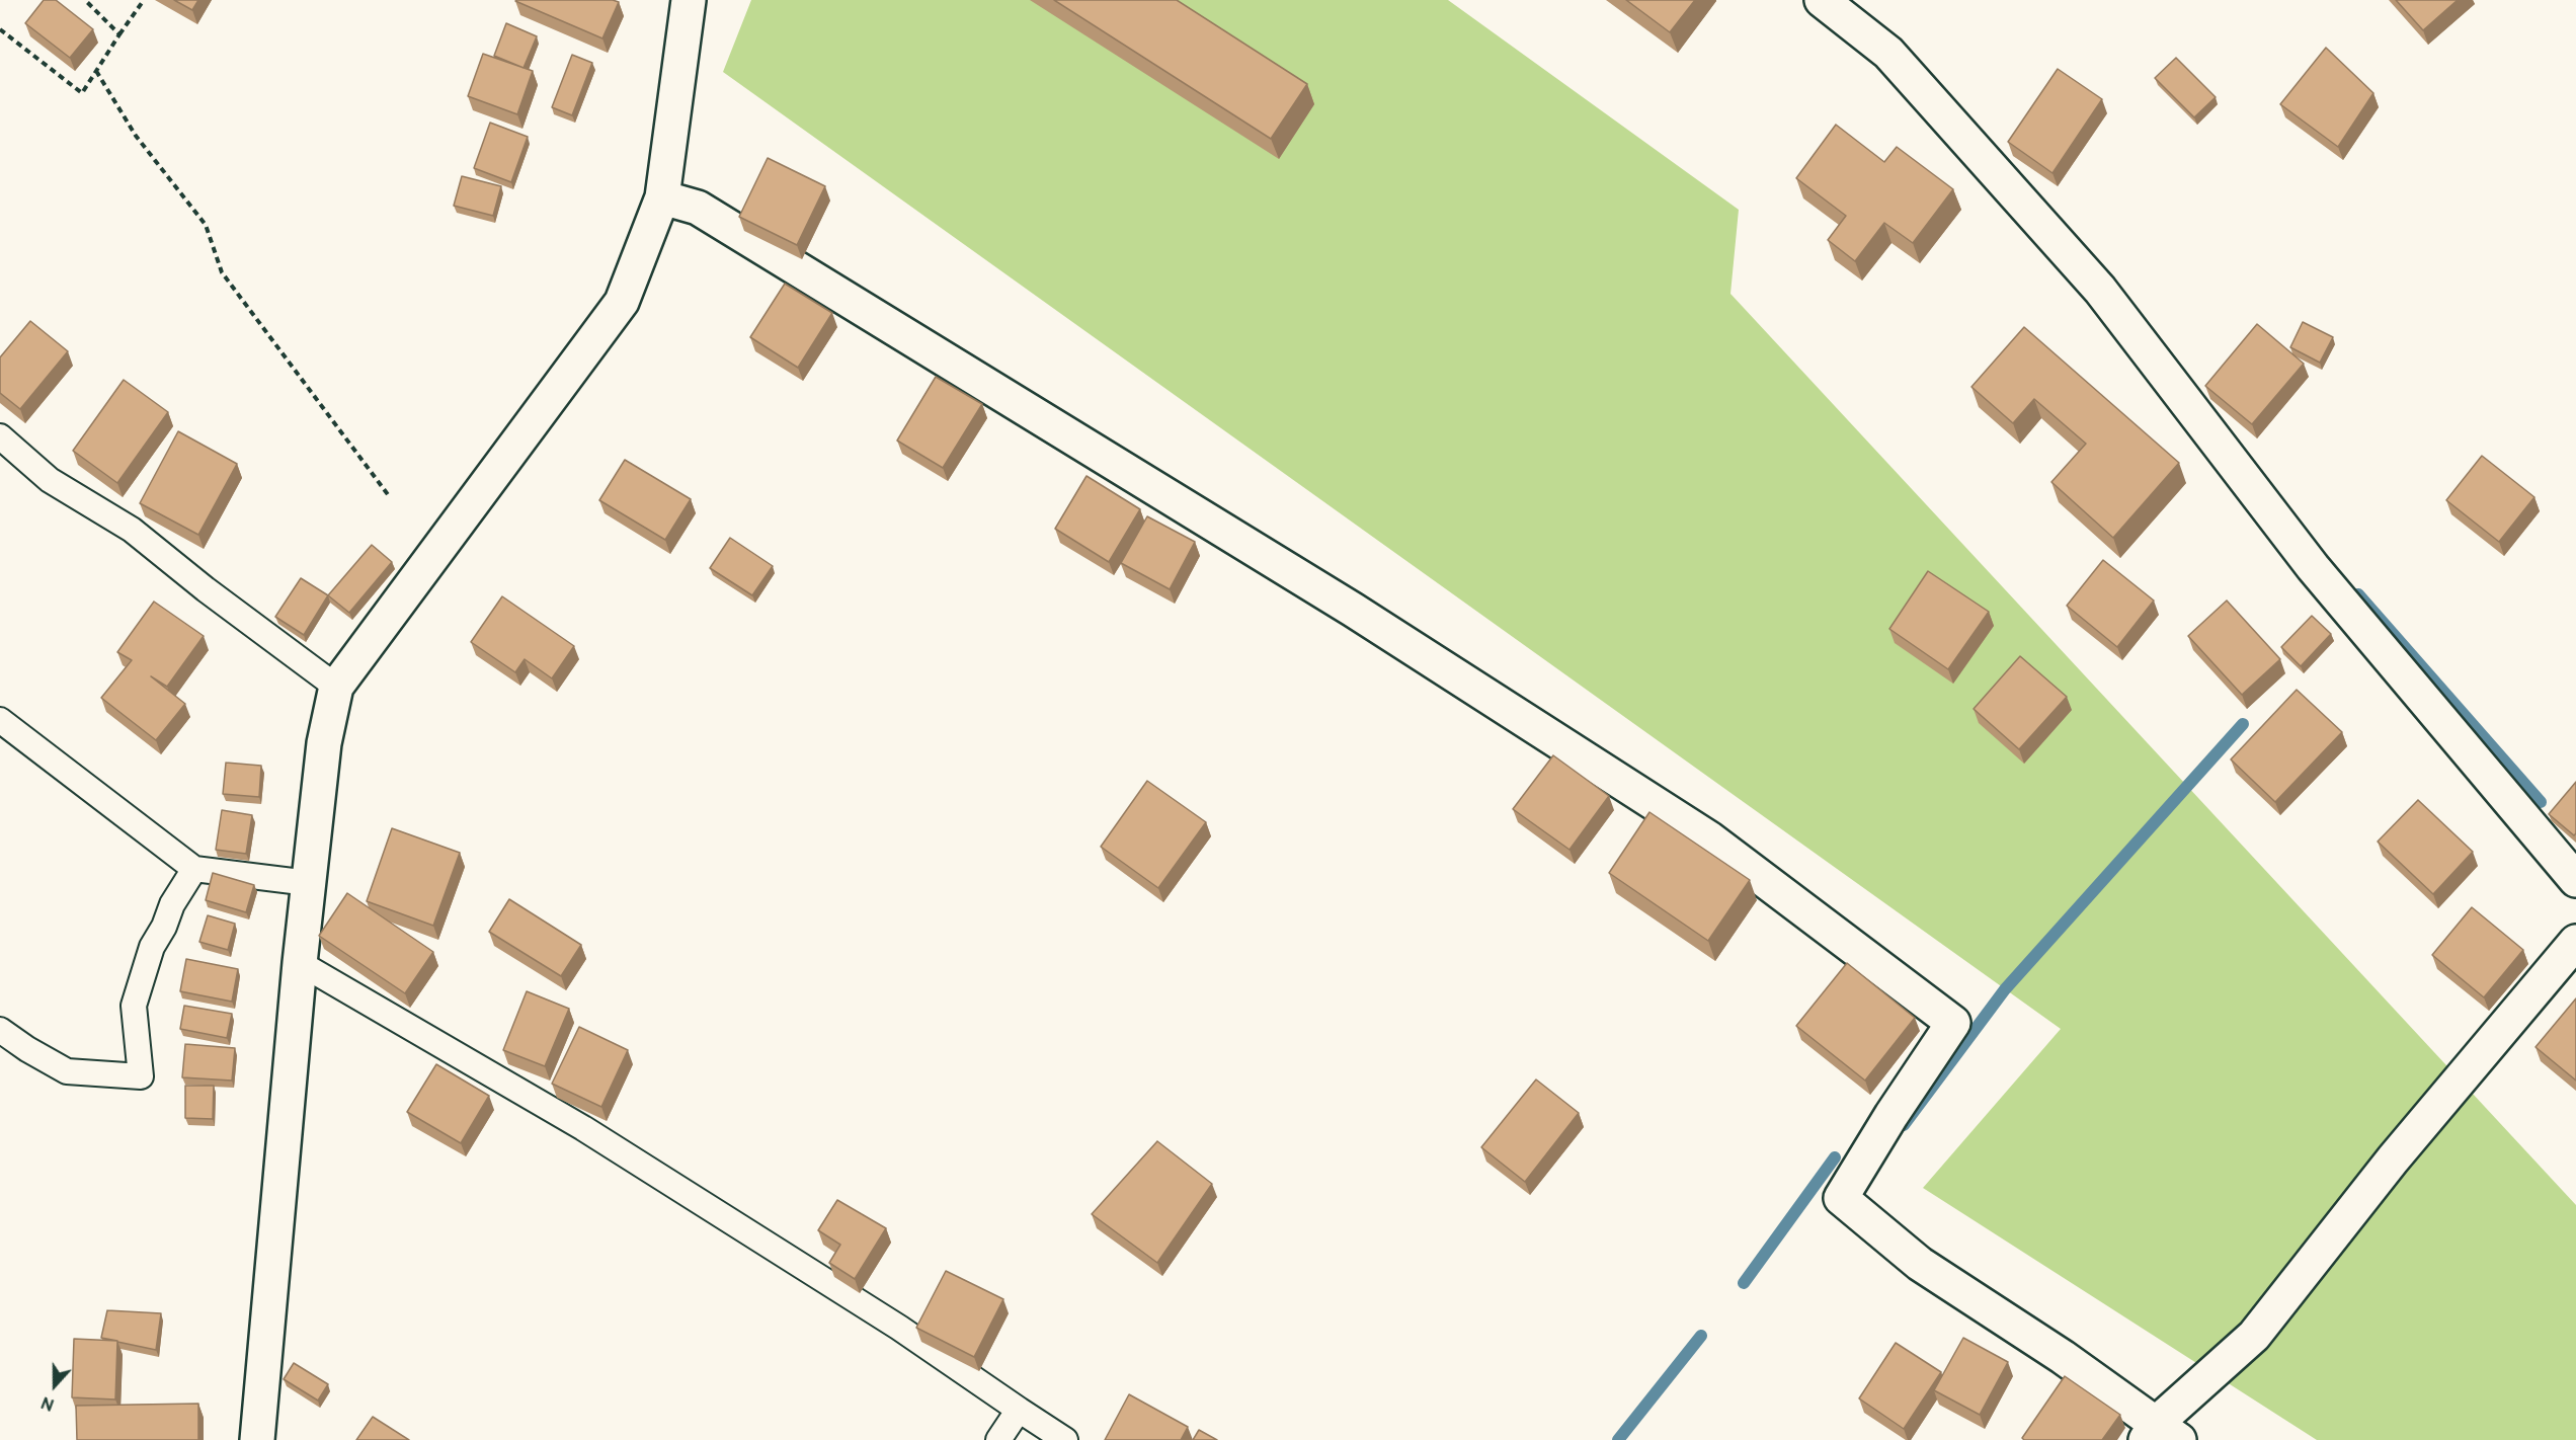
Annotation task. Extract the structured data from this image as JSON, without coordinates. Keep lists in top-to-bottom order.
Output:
{
  "north": "bottom"
}
